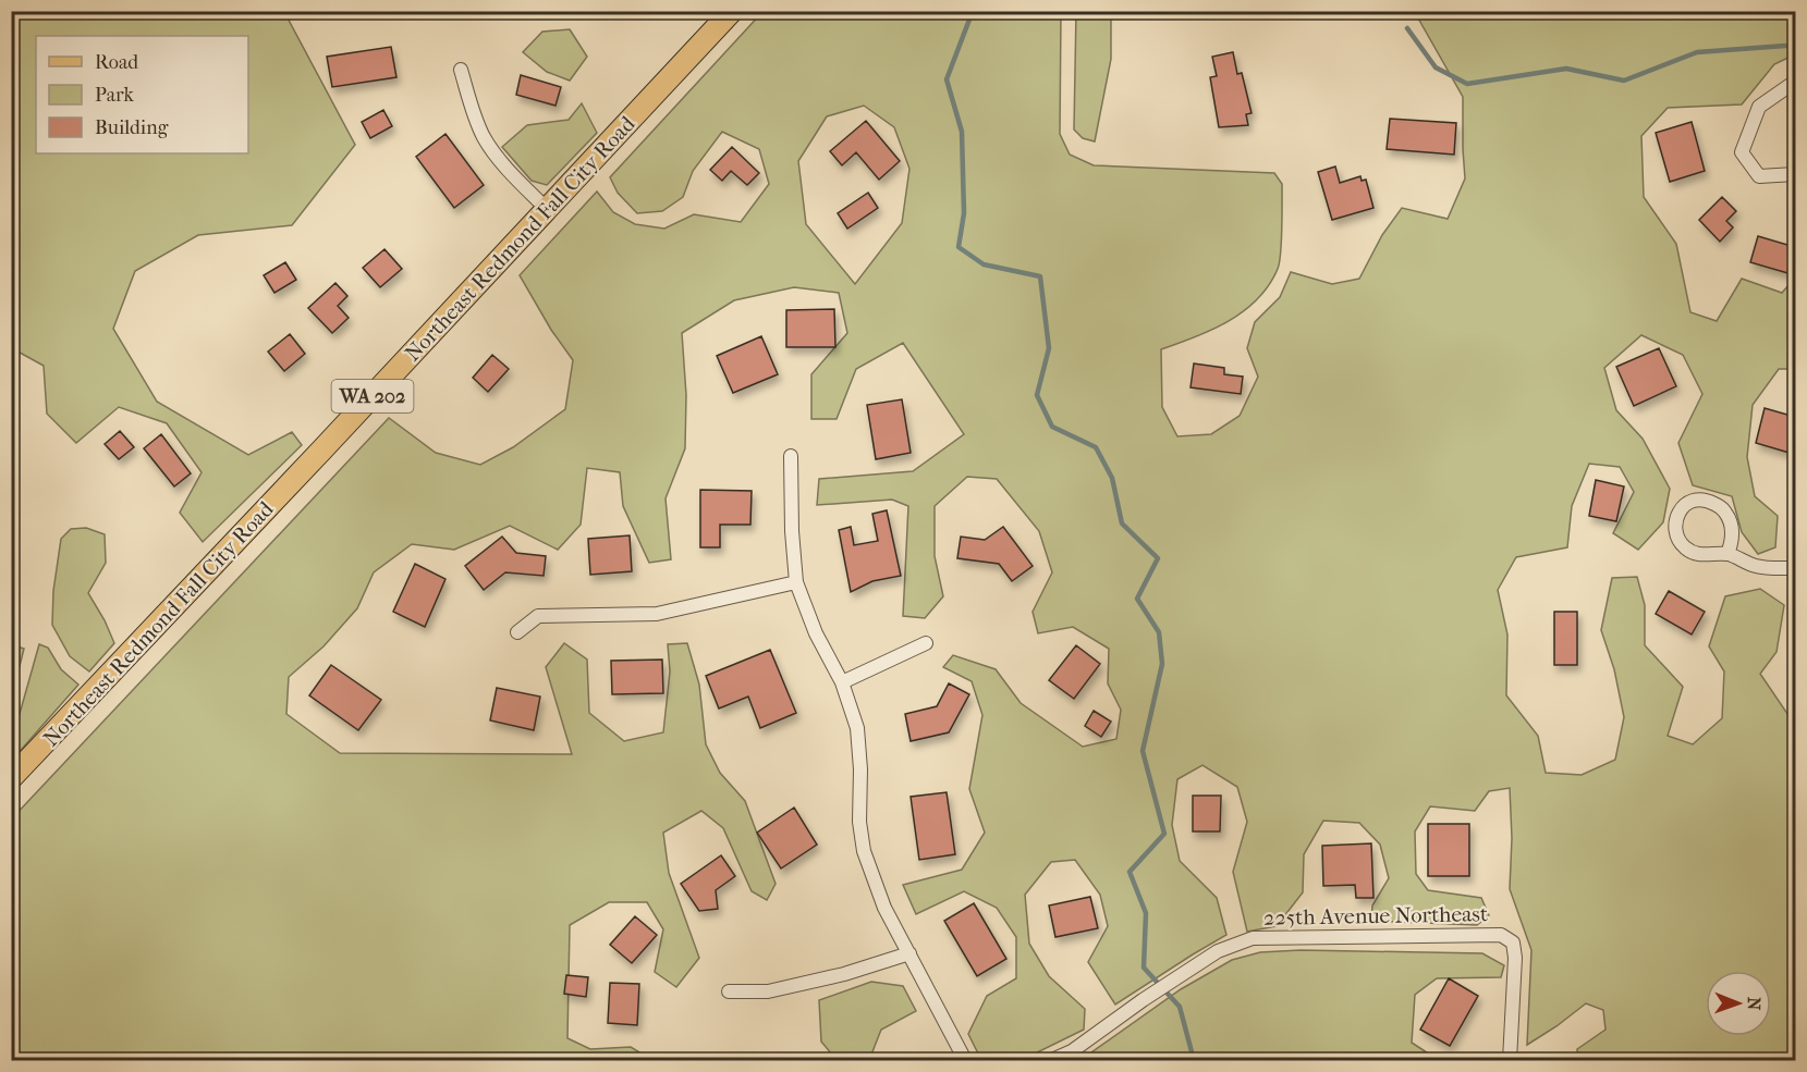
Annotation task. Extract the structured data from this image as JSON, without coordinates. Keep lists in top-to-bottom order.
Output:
{
  "streets": {
    "main road": ["Northeast Redmond Fall City Road", "WA 202"],
    "street": ["225th Avenue Northeast"]
  },
  "legend": ["Road", "Park", "Building"],
  "north": "right"
}
